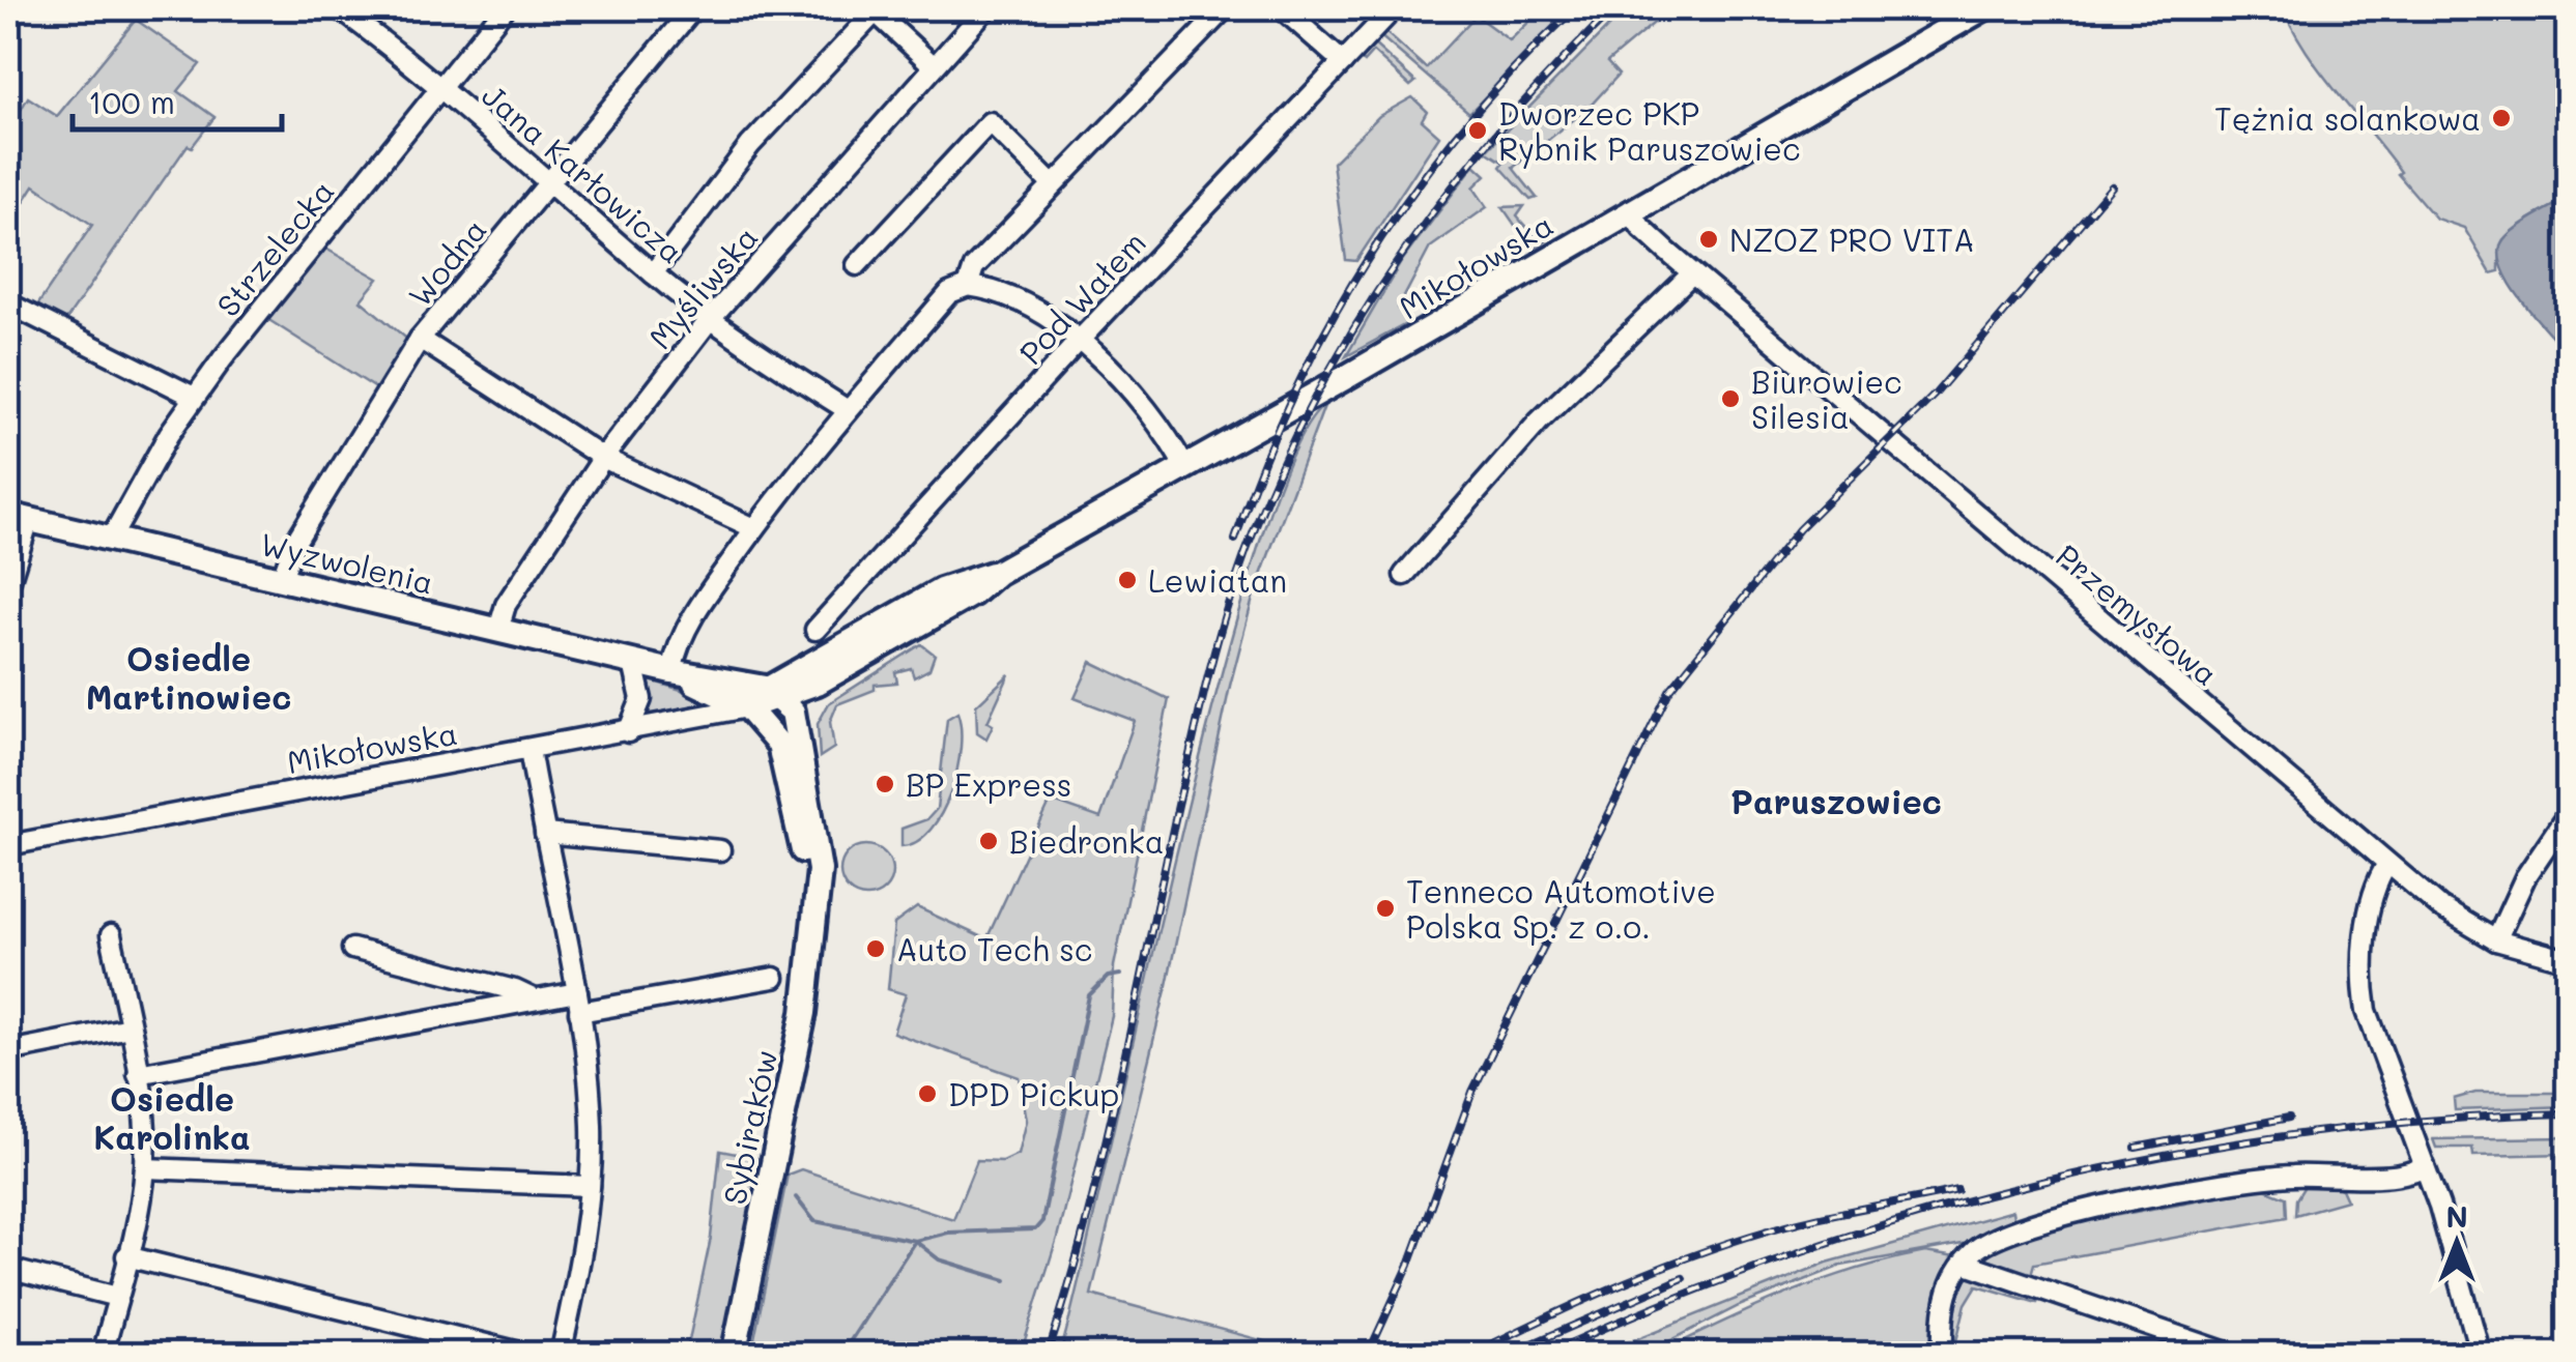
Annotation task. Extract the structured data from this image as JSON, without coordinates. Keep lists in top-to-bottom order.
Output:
{
  "streets": {
    "main road": ["Mikołowska", "Wyzwolenia", "Sybiraków"],
    "street": [
      "Jana Karłowicza",
      "Strzelecka",
      "Wodna",
      "Myśliwska",
      "Pod Wałem",
      "Przemysłowa"
    ]
  },
  "crossings": [
    ["Jana Karłowicza", "Strzelecka"],
    ["Jana Karłowicza", "Wodna"],
    ["Jana Karłowicza", "Myśliwska"],
    ["Strzelecka", "Wyzwolenia"],
    ["Wodna", "Wyzwolenia"],
    ["Mikołowska", "Wyzwolenia"],
    ["Mikołowska", "Przemysłowa"],
    ["Mikołowska", "Sybiraków"],
    ["Myśliwska", "Wyzwolenia"],
    ["Wyzwolenia", "Sybiraków"]
  ],
  "districts": ["Osiedle Martinowiec", "Paruszowiec", "Osiedle Karolinka"],
  "places": [
    "Tężnia solankowa",
    "Dworzec PKP Rybnik Paruszowiec",
    "NZOZ PRO VITA",
    "Biurowiec Silesia",
    "Lewiatan",
    "BP Express",
    "Biedronka",
    "Tenneco Automotive Polska Sp. z o.o.",
    "Auto Tech sc",
    "DPD Pickup"
  ],
  "scale_bar": "100 m",
  "north": "top"
}
